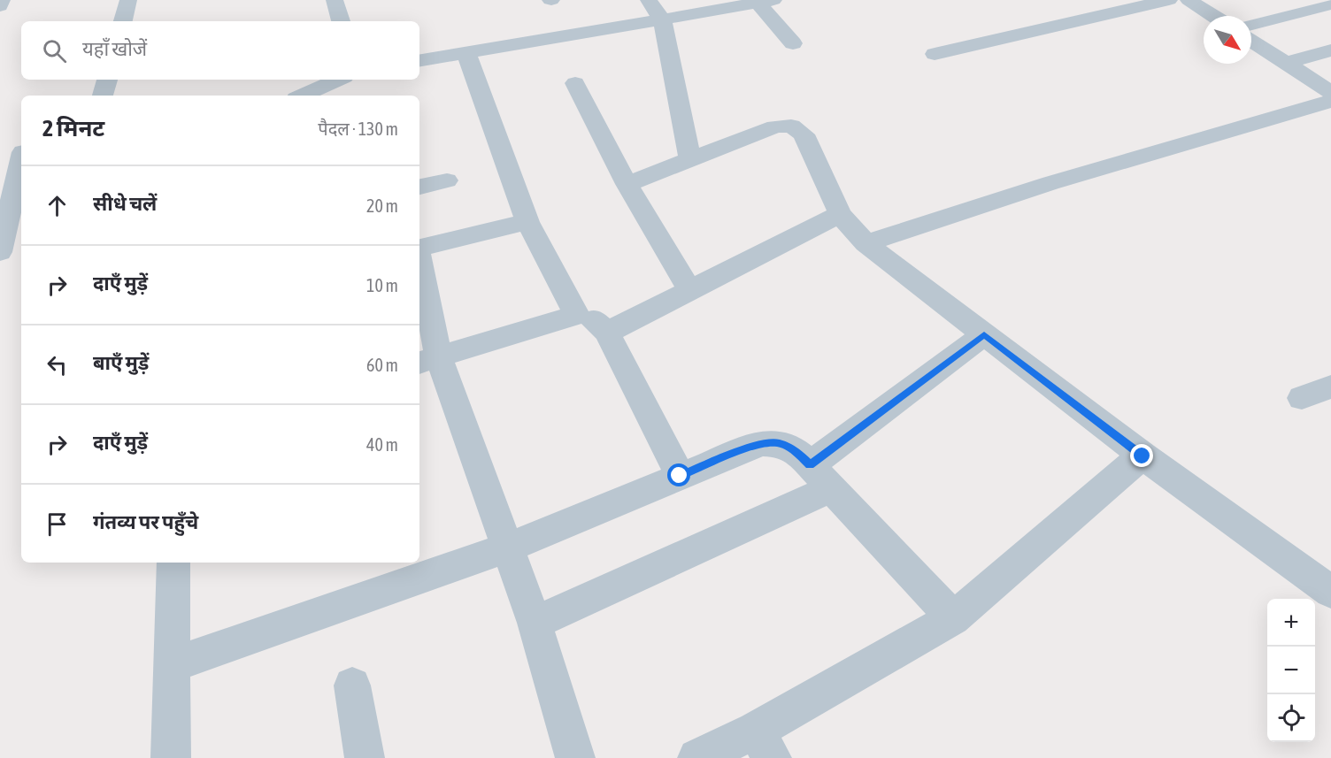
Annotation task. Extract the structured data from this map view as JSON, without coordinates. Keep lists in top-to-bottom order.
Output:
{
  "north": "bottom right",
  "page": {
    "search": "यहाँ खोजें",
    "heading": ["2 मिनट", "पैदल · 130 m"],
    "list": [
      ["सीधे चलें", "20 m"],
      ["दाएँ मुड़ें", "10 m"],
      ["बाएँ मुड़ें", "60 m"],
      ["दाएँ मुड़ें", "40 m"],
      "गंतव्य पर पहुँचे"
    ],
    "map_buttons": ["+", "−"]
  }
}
